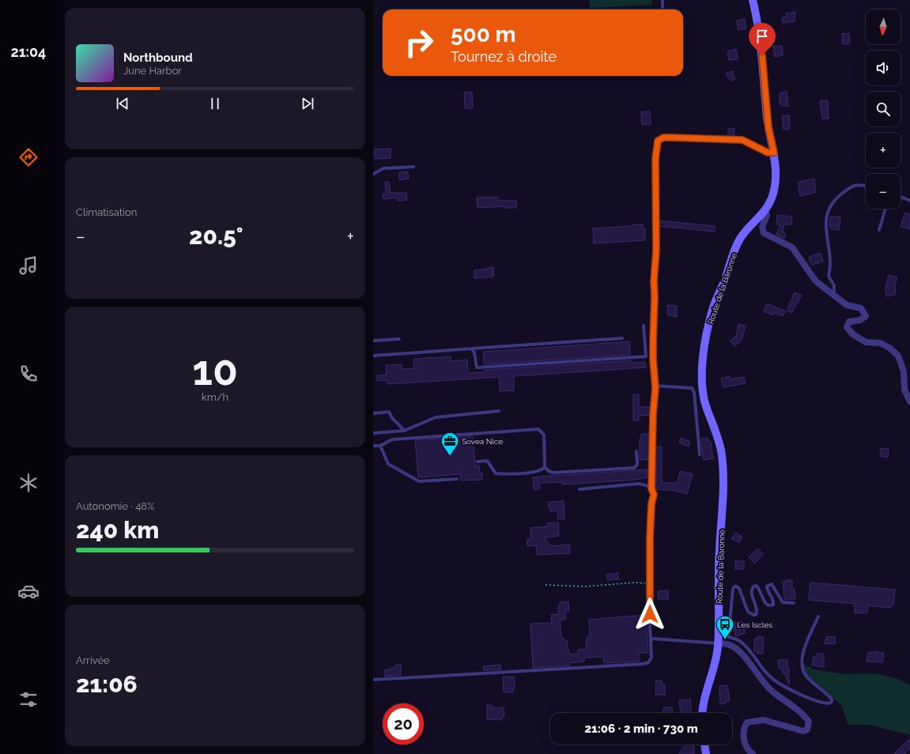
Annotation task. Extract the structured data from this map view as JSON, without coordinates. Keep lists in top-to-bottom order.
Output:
{
  "streets": {
    "main road": ["Route de la Baronne"]
  },
  "places": {
    "office": ["Sovea Nice"],
    "bus stop": ["Les Iscles"]
  },
  "north": "bottom",
  "page": {
    "tabs": "21:04",
    "map_buttons": ["+", "−"],
    "turn": ["500 m", "Tournez à droite"],
    "song": ["Northbound", "June Harbor"],
    "tile": [
      "Climatisation",
      ["10", "km/h"],
      ["Autonomie · 48%", "240 km"],
      ["Arrivée", "21:06"]
    ],
    "heat": ["−", "20.5°", "+"],
    "limit": "20",
    "trip": "21:06 · 2 min · 730 m"
  }
}
